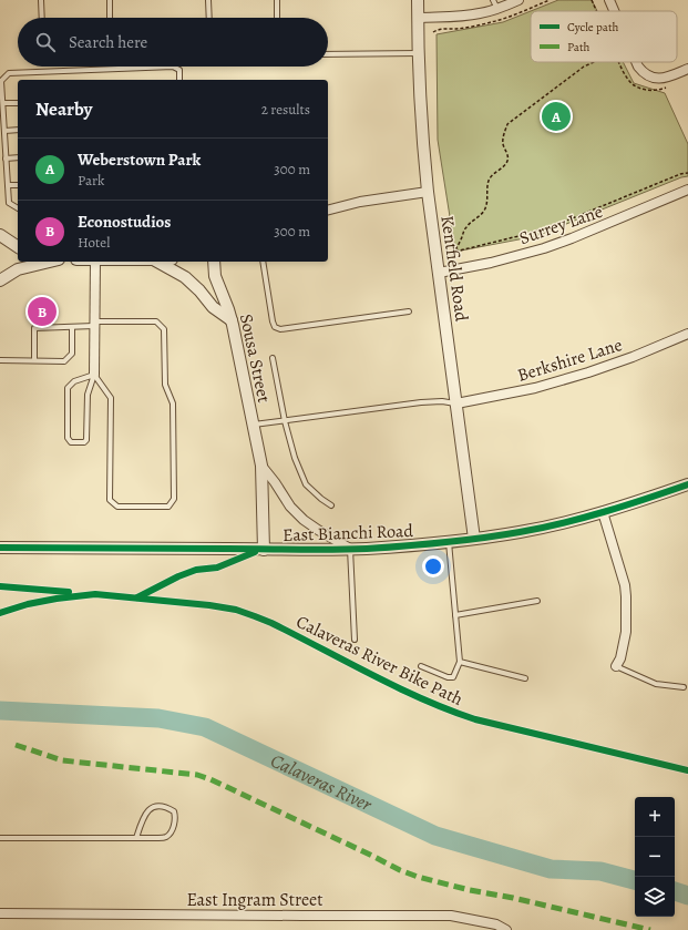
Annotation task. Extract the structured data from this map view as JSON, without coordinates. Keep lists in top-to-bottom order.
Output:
{
  "streets": {
    "street": [
      "Surrey Lane",
      "Kentfield Road",
      "Sousa Street",
      "Berkshire Lane",
      "East Bianchi Road",
      "East Ingram Street"
    ],
    "cycle path": ["Calaveras River Bike Path"]
  },
  "crossings": [
    ["Surrey Lane", "Kentfield Road"],
    ["Kentfield Road", "Berkshire Lane"],
    ["Kentfield Road", "East Bianchi Road"],
    ["Sousa Street", "East Bianchi Road"]
  ],
  "water": ["Calaveras River"],
  "legend": ["Cycle path", "Path"],
  "page": {
    "search": "Search here",
    "heading": ["Nearby", "2 results"],
    "pins": ["A", "B"],
    "list": [
      {
        "mark": "A",
        "name": "Weberstown Park",
        "note": "Park",
        "value": "300 m"
      },
      {
        "mark": "B",
        "name": "Econostudios",
        "note": "Hotel",
        "value": "300 m"
      }
    ],
    "map_buttons": ["+", "−"]
  }
}
